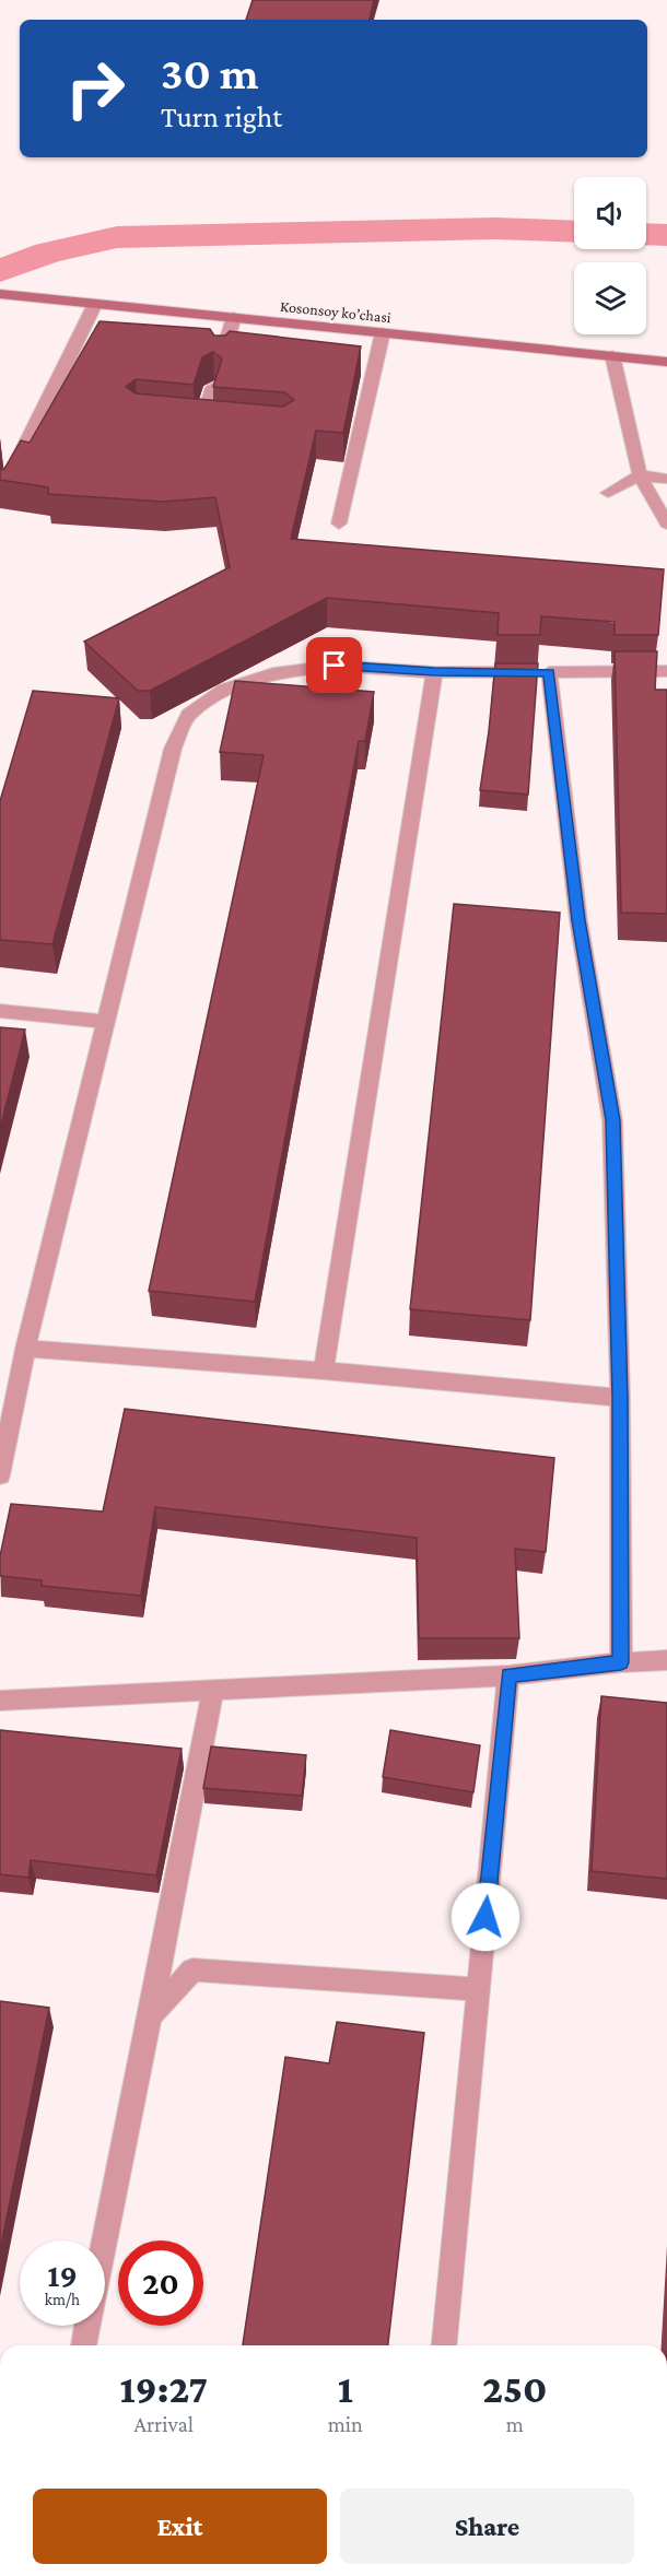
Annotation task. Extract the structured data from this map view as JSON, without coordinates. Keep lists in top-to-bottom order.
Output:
{
  "streets": {
    "main road": ["Kosonsoy ko’chasi"]
  },
  "page": {
    "turn": ["30 m", "Turn right"],
    "speed": "19 km/h",
    "limit": "20",
    "eta": [
      "19:27",
      "Arrival",
      "1",
      "min",
      "250",
      "m"
    ],
    "buttons": ["Exit", "Share"]
  }
}
